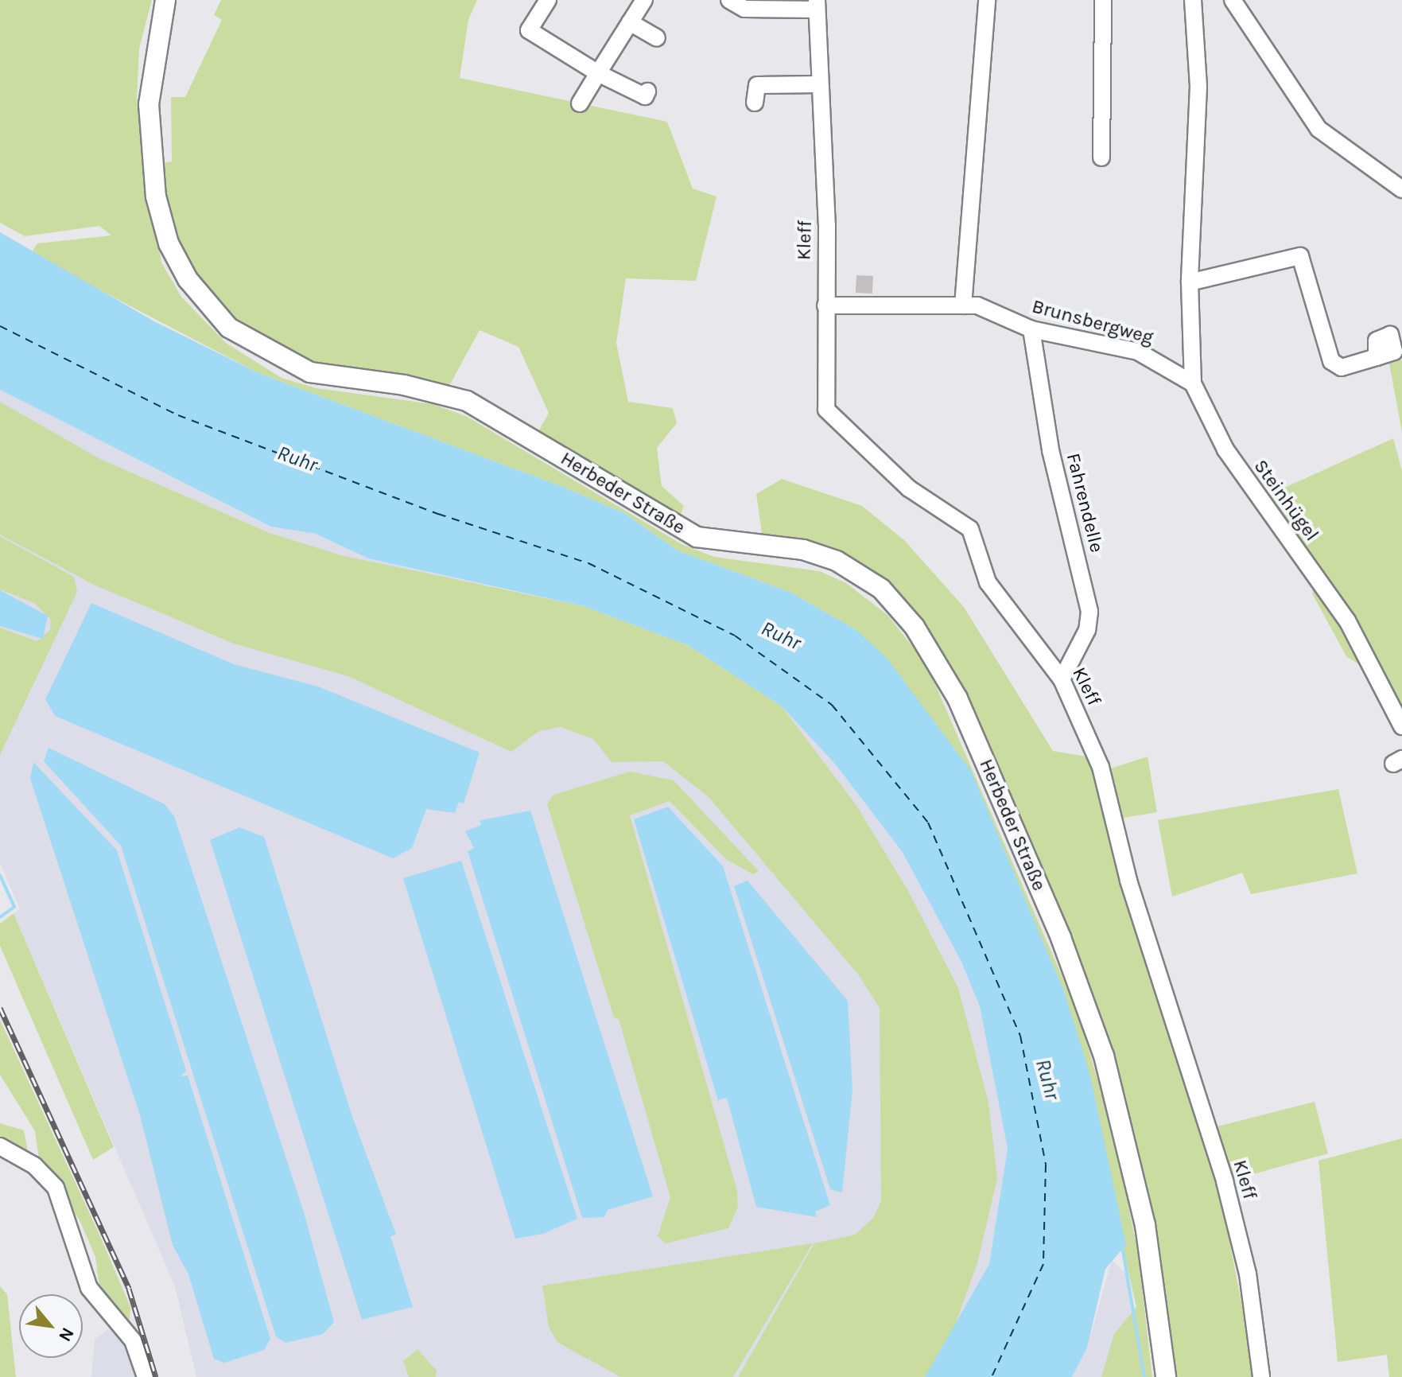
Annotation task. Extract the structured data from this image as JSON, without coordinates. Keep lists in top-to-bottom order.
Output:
{
  "streets": {
    "main road": ["Herbeder Straße"],
    "street": [
      "Kleff",
      "Brunsbergweg",
      "Steinhügel",
      "Fahrendelle"
    ]
  },
  "crossings": [
    ["Kleff", "Brunsbergweg"],
    ["Kleff", "Fahrendelle"],
    ["Brunsbergweg", "Steinhügel"],
    ["Brunsbergweg", "Fahrendelle"]
  ],
  "water": ["Ruhr"],
  "north": "bottom right"
}
